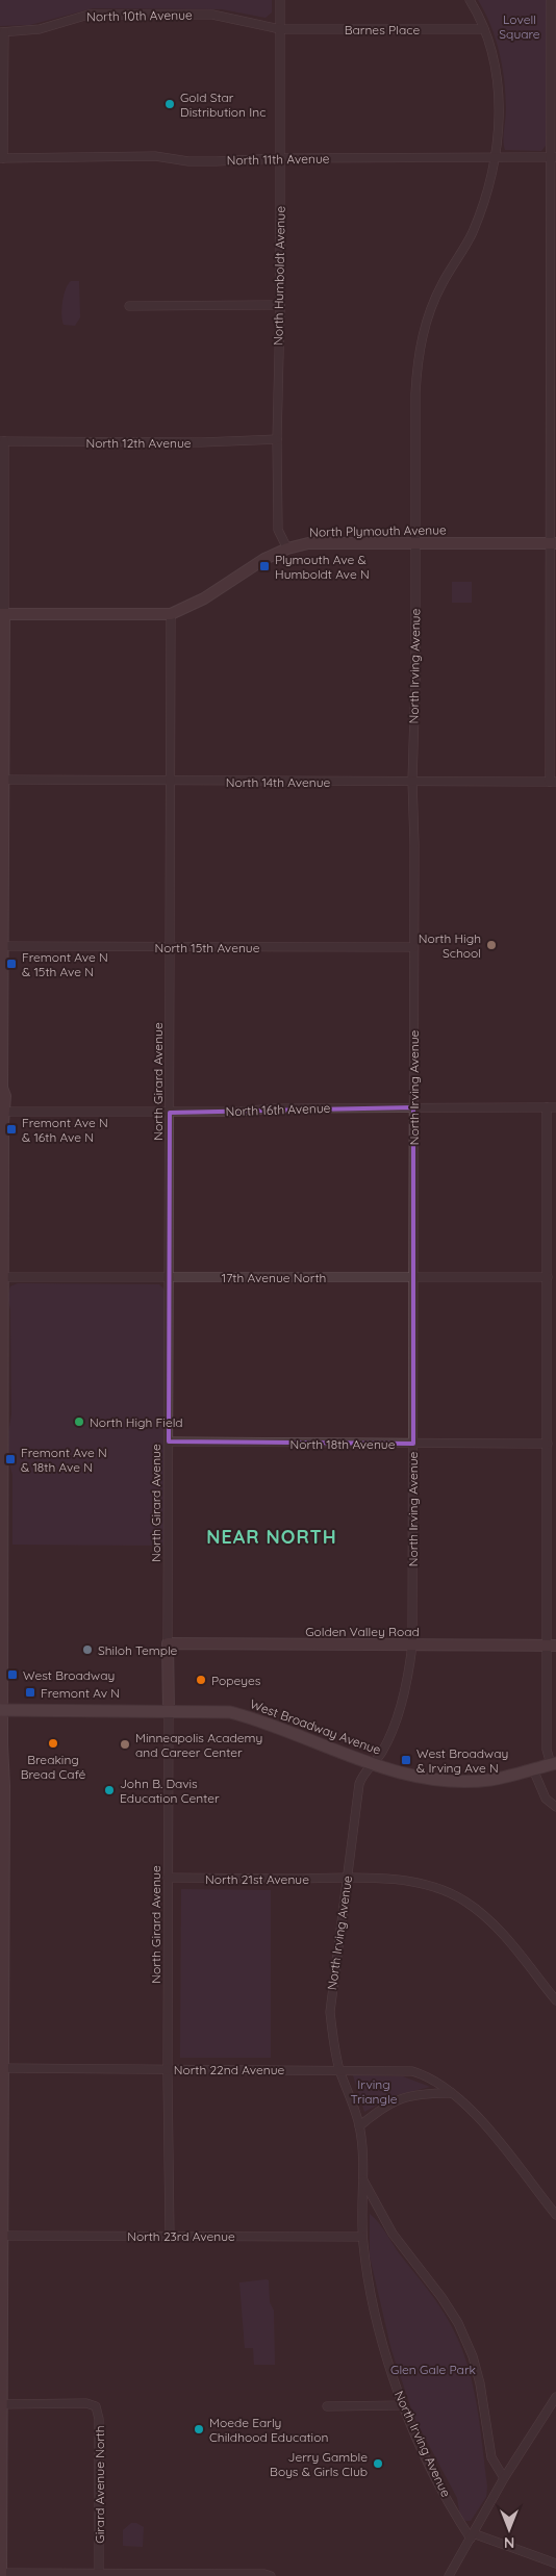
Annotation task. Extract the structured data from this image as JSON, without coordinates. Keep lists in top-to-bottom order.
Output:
{
  "streets": {
    "main road": ["West Broadway Avenue"],
    "street": [
      "North 10th Avenue",
      "Barnes Place",
      "North 11th Avenue",
      "North Humboldt Avenue",
      "North 12th Avenue",
      "North Plymouth Avenue",
      "North Irving Avenue",
      "North 14th Avenue",
      "North 15th Avenue",
      "North Girard Avenue",
      "North 16th Avenue",
      "17th Avenue North",
      "North 18th Avenue",
      "Golden Valley Road",
      "North 21st Avenue",
      "North 22nd Avenue",
      "North 23rd Avenue",
      "Girard Avenue North"
    ]
  },
  "crossings": [
    ["North 10th Avenue", "Barnes Place"],
    ["North 10th Avenue", "North Humboldt Avenue"],
    ["Barnes Place", "North Humboldt Avenue"],
    ["Barnes Place", "North Irving Avenue"],
    ["North 11th Avenue", "North Humboldt Avenue"],
    ["North 11th Avenue", "North Irving Avenue"],
    ["North Humboldt Avenue", "North 12th Avenue"],
    ["North Humboldt Avenue", "North Plymouth Avenue"],
    ["North Plymouth Avenue", "North Irving Avenue"],
    ["North Plymouth Avenue", "North Girard Avenue"],
    ["North Irving Avenue", "North 14th Avenue"],
    ["North Irving Avenue", "North 15th Avenue"],
    ["North Irving Avenue", "North 16th Avenue"],
    ["North Irving Avenue", "17th Avenue North"],
    ["North Irving Avenue", "North 18th Avenue"],
    ["North Irving Avenue", "Golden Valley Road"],
    ["North Irving Avenue", "West Broadway Avenue"],
    ["North Irving Avenue", "North 21st Avenue"],
    ["North Irving Avenue", "North 22nd Avenue"],
    ["North Irving Avenue", "North 23rd Avenue"],
    ["North 14th Avenue", "North Girard Avenue"],
    ["North 15th Avenue", "North Girard Avenue"],
    ["North Girard Avenue", "North 16th Avenue"],
    ["North Girard Avenue", "17th Avenue North"],
    ["North Girard Avenue", "North 18th Avenue"],
    ["North Girard Avenue", "Golden Valley Road"],
    ["North Girard Avenue", "West Broadway Avenue"],
    ["North Girard Avenue", "North 21st Avenue"],
    ["North Girard Avenue", "North 22nd Avenue"],
    ["North Girard Avenue", "North 23rd Avenue"]
  ],
  "districts": ["NEAR NORTH"],
  "parks": ["Lovell Square", "Irving Triangle", "Glen Gale Park"],
  "places": {
    "other": [
      "Gold Star Distribution Inc",
      "North High School",
      "North High Field",
      "Shiloh Temple",
      "Popeyes",
      "Breaking Bread Café",
      "Minneapolis Academy and Career Center",
      "John B. Davis Education Center",
      "Moede Early Childhood Education",
      "Jerry Gamble Boys & Girls Club"
    ],
    "transit": [
      "Plymouth Ave & Humboldt Ave N",
      "Fremont Ave N & 15th Ave N",
      "Fremont Ave N & 16th Ave N",
      "Fremont Ave N & 18th Ave N",
      "West Broadway",
      "Fremont Av N",
      "West Broadway & Irving Ave N"
    ]
  },
  "north": "bottom"
}
